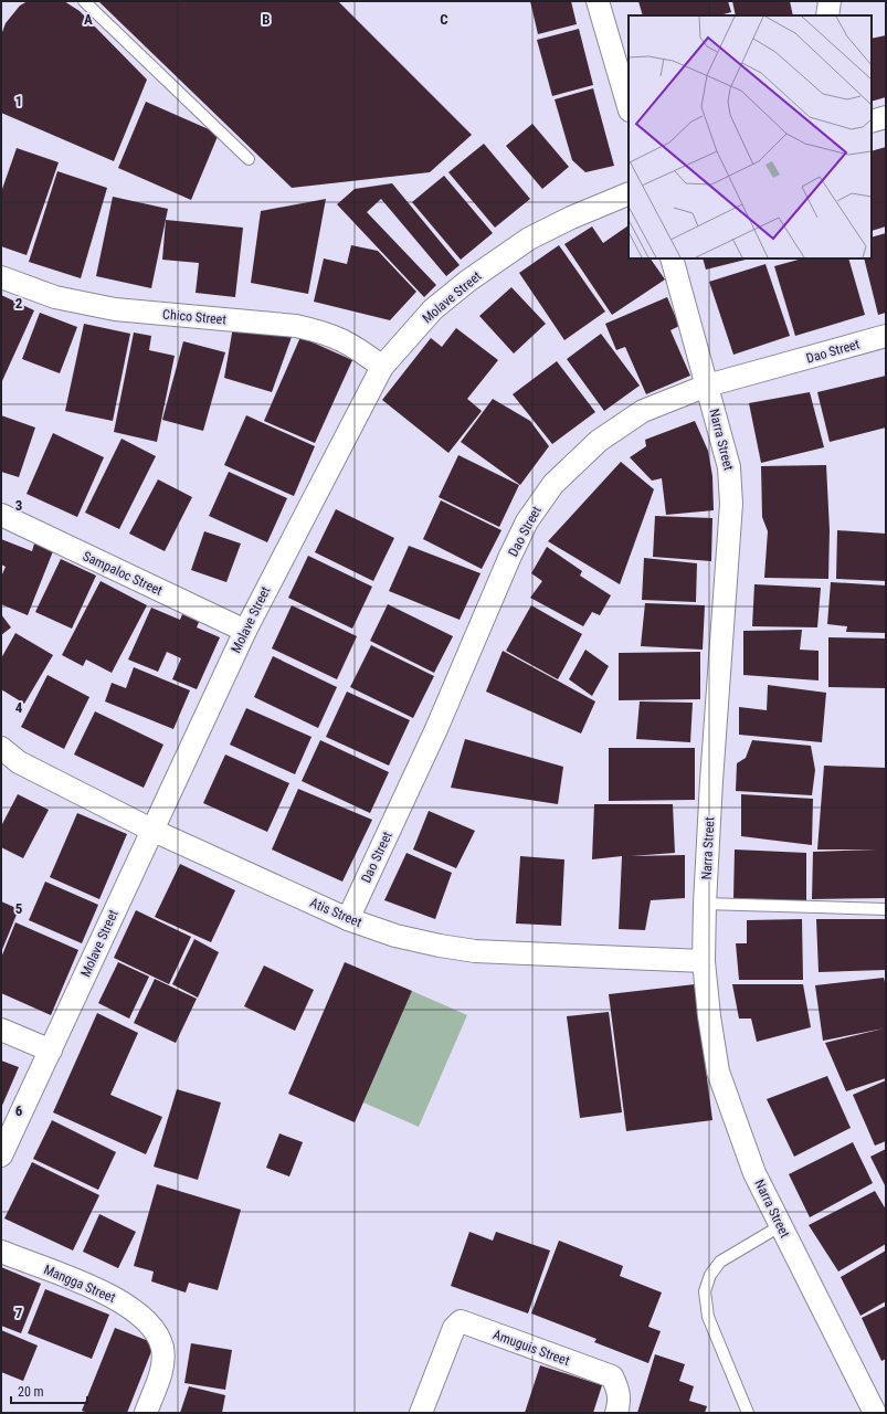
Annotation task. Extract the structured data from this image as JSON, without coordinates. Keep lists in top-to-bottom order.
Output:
{
  "streets": {
    "street": [
      "Molave Street",
      "Chico Street",
      "Dao Street",
      "Narra Street",
      "Sampaloc Street",
      "Atis Street",
      "Mangga Street",
      "Amuguis Street"
    ]
  },
  "crossings": [
    ["Molave Street", "Chico Street"],
    ["Molave Street", "Sampaloc Street"],
    ["Molave Street", "Atis Street"],
    ["Dao Street", "Narra Street"],
    ["Dao Street", "Atis Street"],
    ["Narra Street", "Atis Street"]
  ],
  "scale_bar": "20 m",
  "grid": {
    "columns": ["A", "B", "C"],
    "rows": [
      "1",
      "2",
      "3",
      "4",
      "5",
      "6",
      "7"
    ]
  }
}
